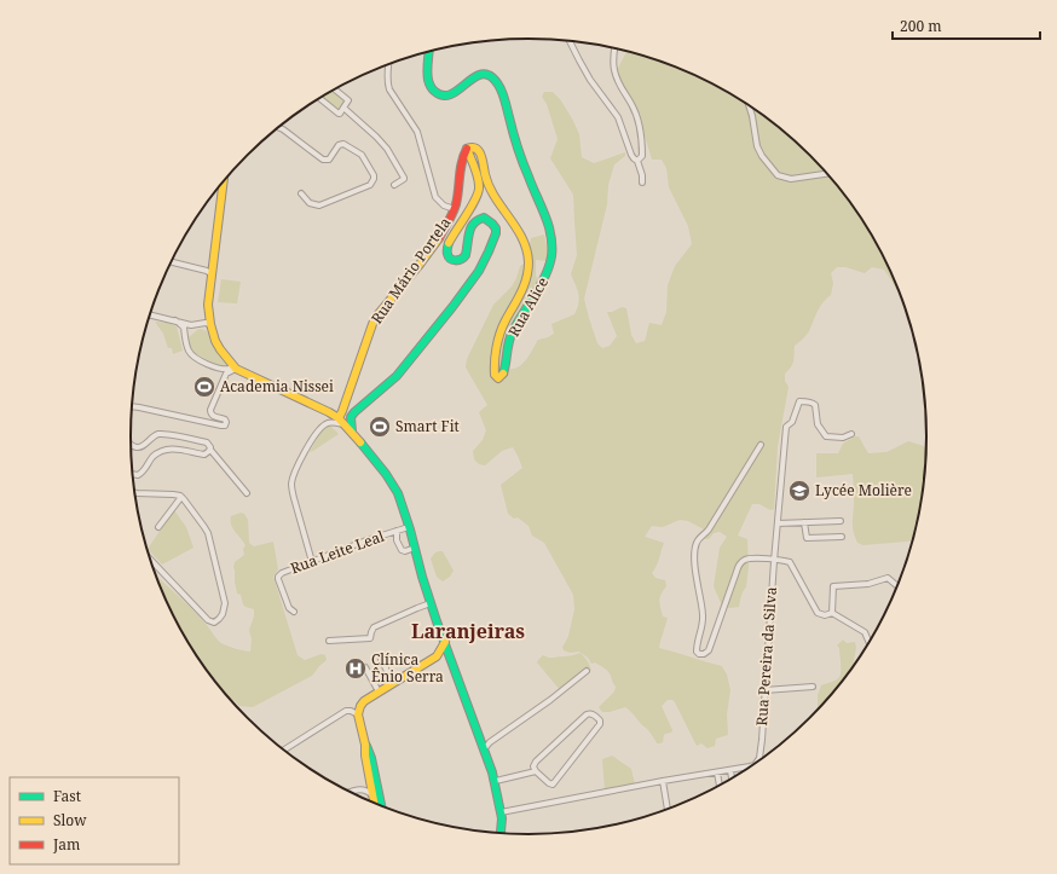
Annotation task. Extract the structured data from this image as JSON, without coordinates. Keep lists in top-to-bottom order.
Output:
{
  "streets": {
    "street": [
      "Rua Mário Portela",
      "Rua Alice",
      "Rua Leite Leal",
      "Rua Pereira da Silva"
    ]
  },
  "crossings": [
    ["Rua Mário Portela", "Rua Alice"]
  ],
  "districts": ["Laranjeiras"],
  "places": {
    "sports": ["Academia Nissei", "Smart Fit"],
    "school or university": ["Lycée Molière"],
    "hospital": ["Clínica Ênio Serra"]
  },
  "legend": ["Fast", "Slow", "Jam"],
  "scale_bar": "200 m"
}
